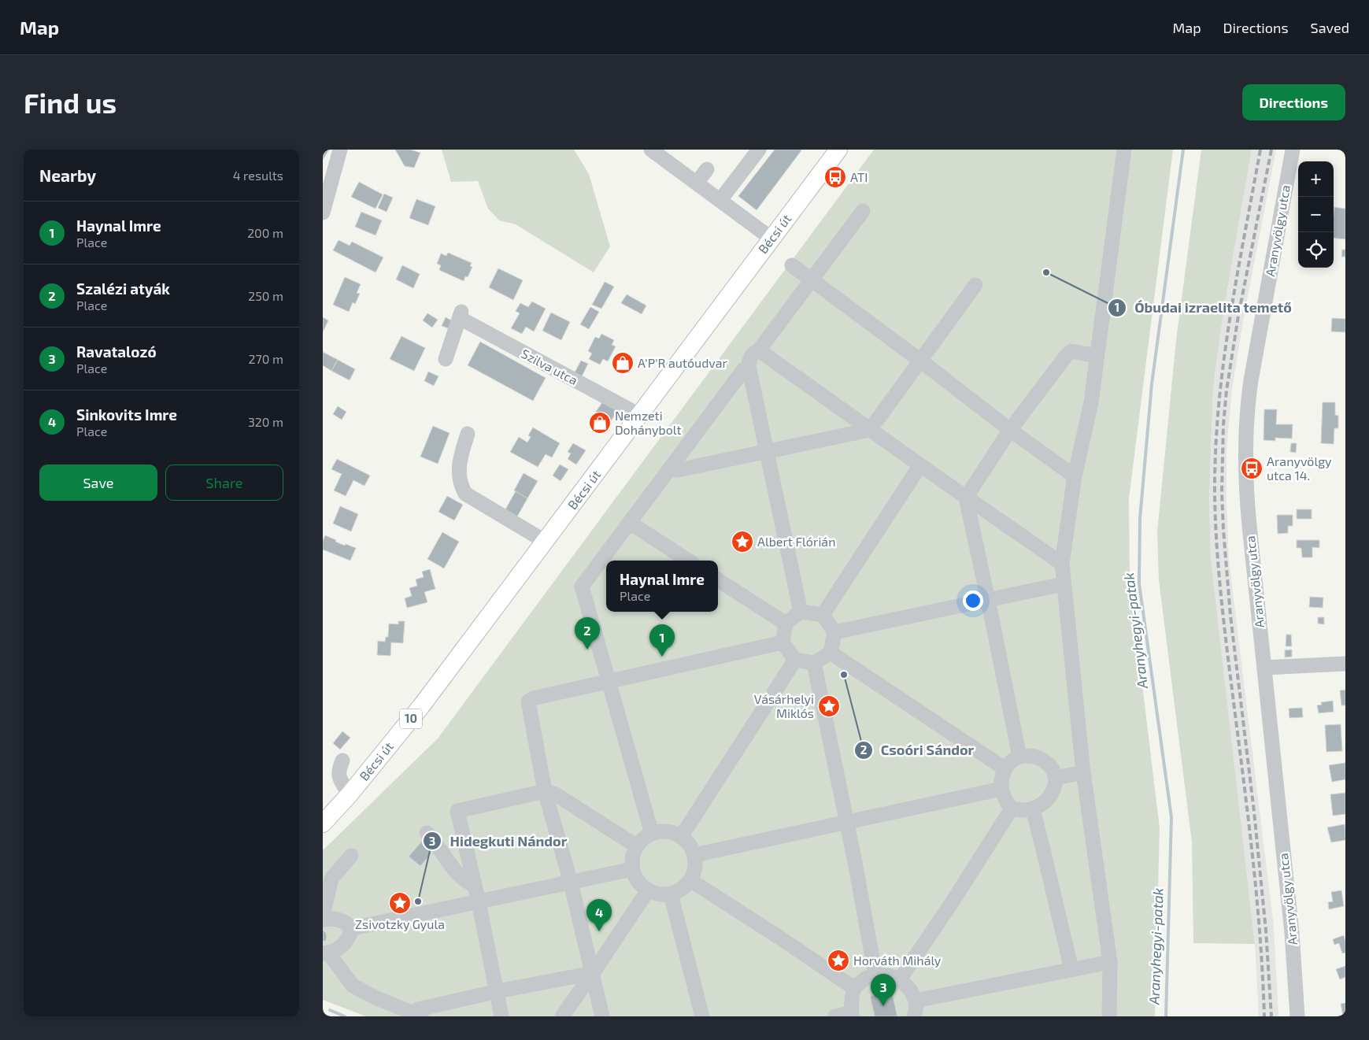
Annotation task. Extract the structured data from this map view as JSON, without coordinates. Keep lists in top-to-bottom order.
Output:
{
  "streets": {
    "main road": ["Bécsi út", "10"],
    "street": ["Aranyvölgy utca", "Szilva utca"]
  },
  "crossings": [
    ["Bécsi út", "Szilva utca"]
  ],
  "water": ["Aranyhegyi-patak"],
  "places": {
    "bus stop": ["ATI", "Aranyvölgy utca 14."],
    "other": ["Óbudai izraelita temető", "Csoóri Sándor", "Hidegkuti Nándor"],
    "shop": ["A'P'R autóudvar", "Nemzeti Dohánybolt"],
    "place": [
      "Albert Flórián",
      "Vásárhelyi Miklós",
      "Zsivotzky Gyula",
      "Horváth Mihály"
    ]
  },
  "page": {
    "header": "Map",
    "nav": ["Map", "Directions", "Saved"],
    "buttons": [
      "Directions",
      ["Save", "Share"]
    ],
    "title": "Find us",
    "heading": ["Nearby", "4 results"],
    "map_buttons": ["+", "−"],
    "list": [
      {
        "mark": "1",
        "name": "Haynal Imre",
        "note": "Place",
        "value": "200 m"
      },
      {
        "mark": "2",
        "name": "Szalézi atyák",
        "note": "Place",
        "value": "250 m"
      },
      {
        "mark": "3",
        "name": "Ravatalozó",
        "note": "Place",
        "value": "270 m"
      },
      {
        "mark": "4",
        "name": "Sinkovits Imre",
        "note": "Place",
        "value": "320 m"
      }
    ],
    "popup": ["Haynal Imre", "Place"],
    "pins": [
      "2",
      "1",
      "4",
      "3"
    ]
  }
}
